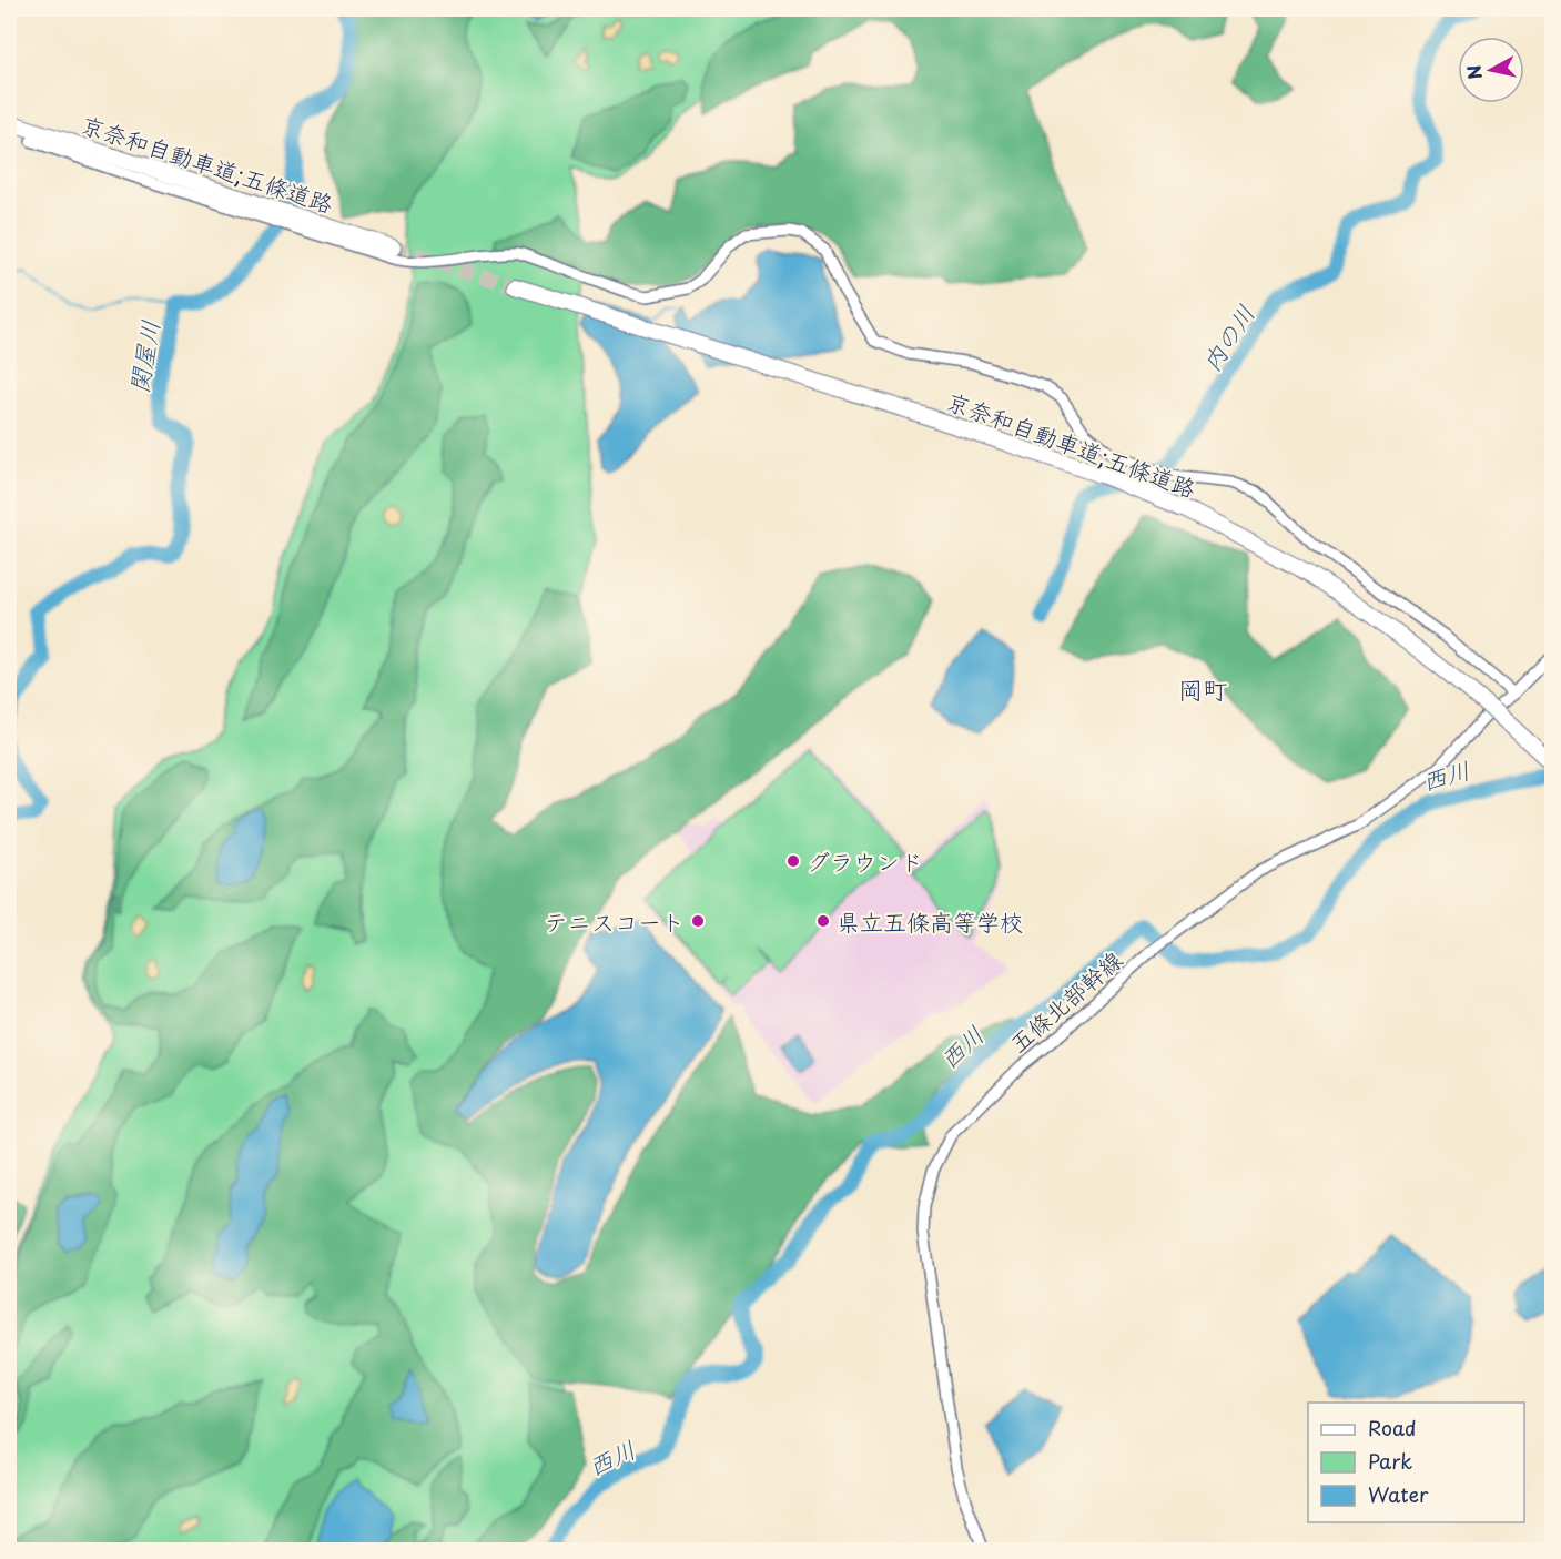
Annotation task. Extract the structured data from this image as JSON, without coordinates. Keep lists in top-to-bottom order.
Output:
{
  "streets": {
    "highway": ["京奈和自動車道;五條道路"],
    "street": ["五條北部幹線"]
  },
  "districts": ["岡町"],
  "water": ["内の川", "関屋川", "西川"],
  "places": ["グラウンド", "テニスコート", "県立五條高等学校"],
  "legend": ["Road", "Park", "Water"],
  "north": "left"
}
